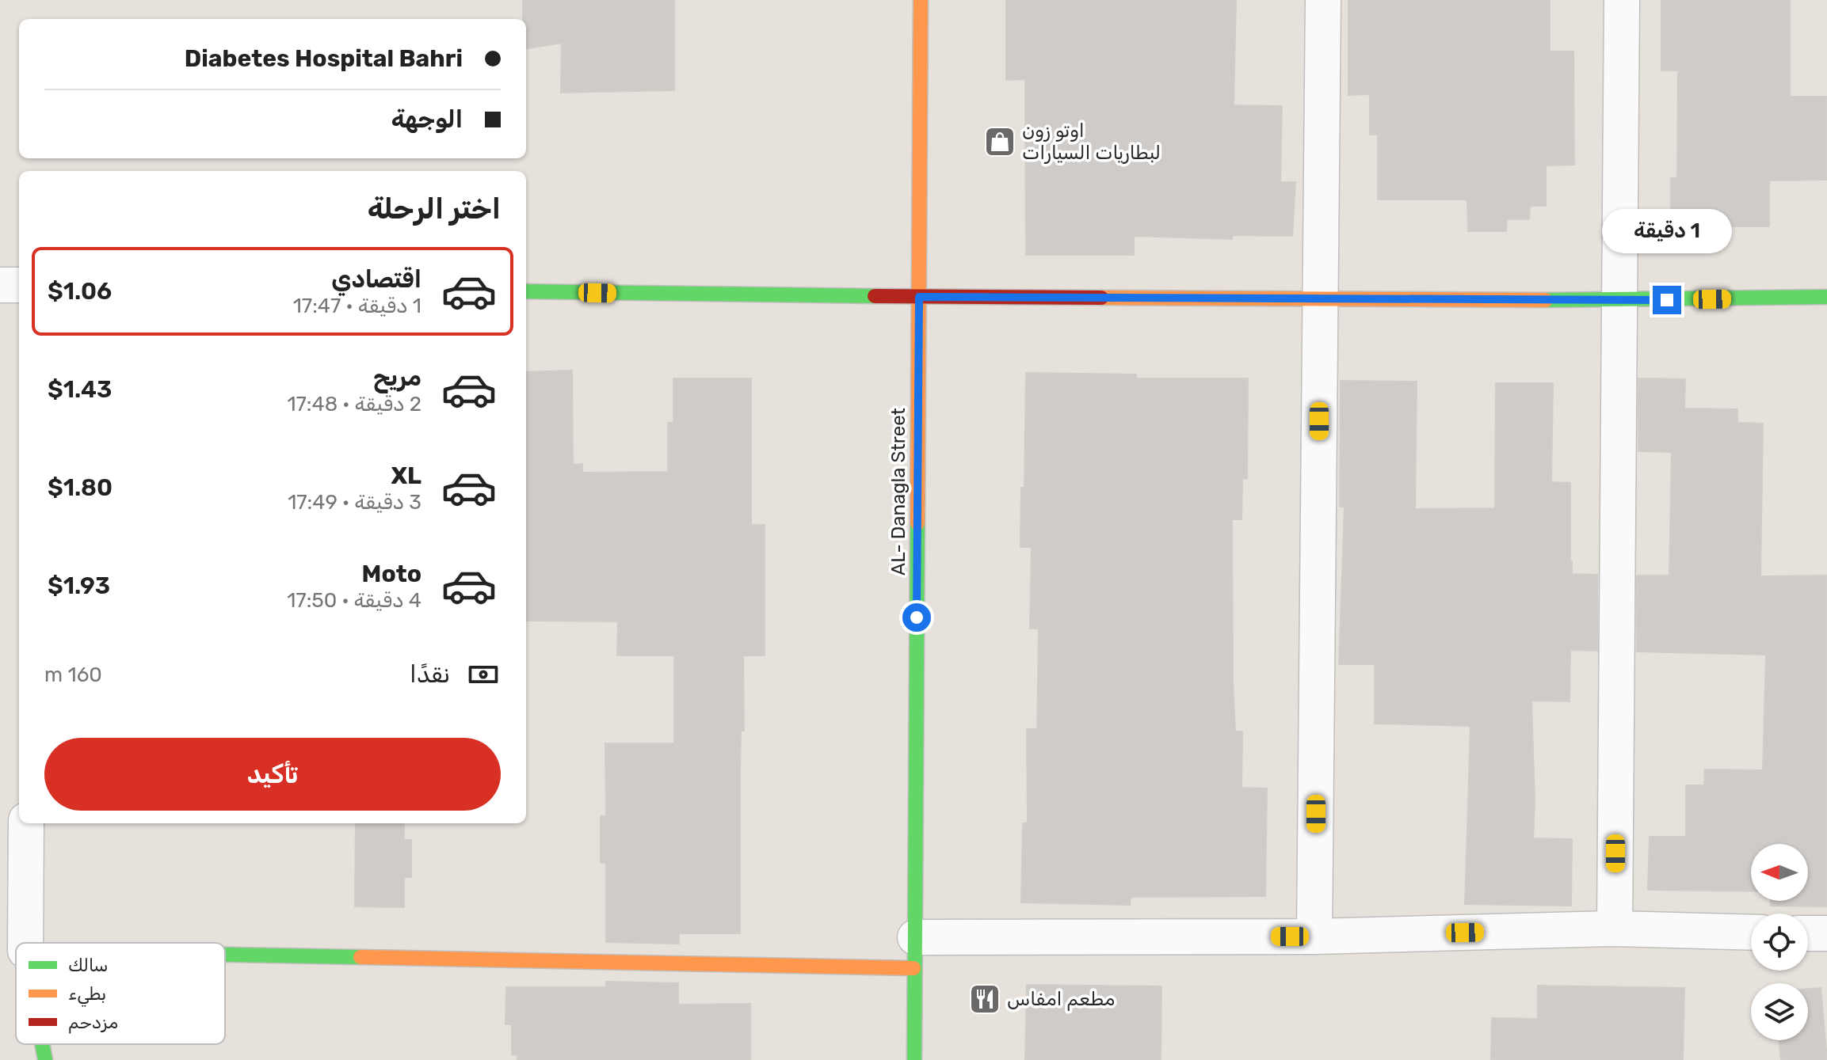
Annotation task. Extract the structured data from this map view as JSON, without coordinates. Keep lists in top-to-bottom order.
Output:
{
  "streets": {
    "street": ["AL- Danagla Street"]
  },
  "places": {
    "shop": ["اوتو زون لبطاريات السيارات"],
    "restaurant": ["مطعم امفاس"]
  },
  "legend": ["سالك", "بطيء", "مزدحم"],
  "north": "left",
  "page": {
    "banner": ["Diabetes Hospital Bahri", "الوجهة"],
    "heading": "اختر الرحلة",
    "bubble": "1 دقيقة",
    "list": [
      {
        "name": "اقتصادي",
        "note": "1 دقيقة · 17:47",
        "value": "$1.06"
      },
      {
        "name": "مريح",
        "note": "2 دقيقة · 17:48",
        "value": "$1.43"
      },
      {
        "name": "XL",
        "note": "3 دقيقة · 17:49",
        "value": "$1.80"
      },
      {
        "name": "Moto",
        "note": "4 دقيقة · 17:50",
        "value": "$1.93"
      }
    ],
    "pay": ["نقدًا", "160 m"],
    "buttons": "تأكيد"
  }
}
